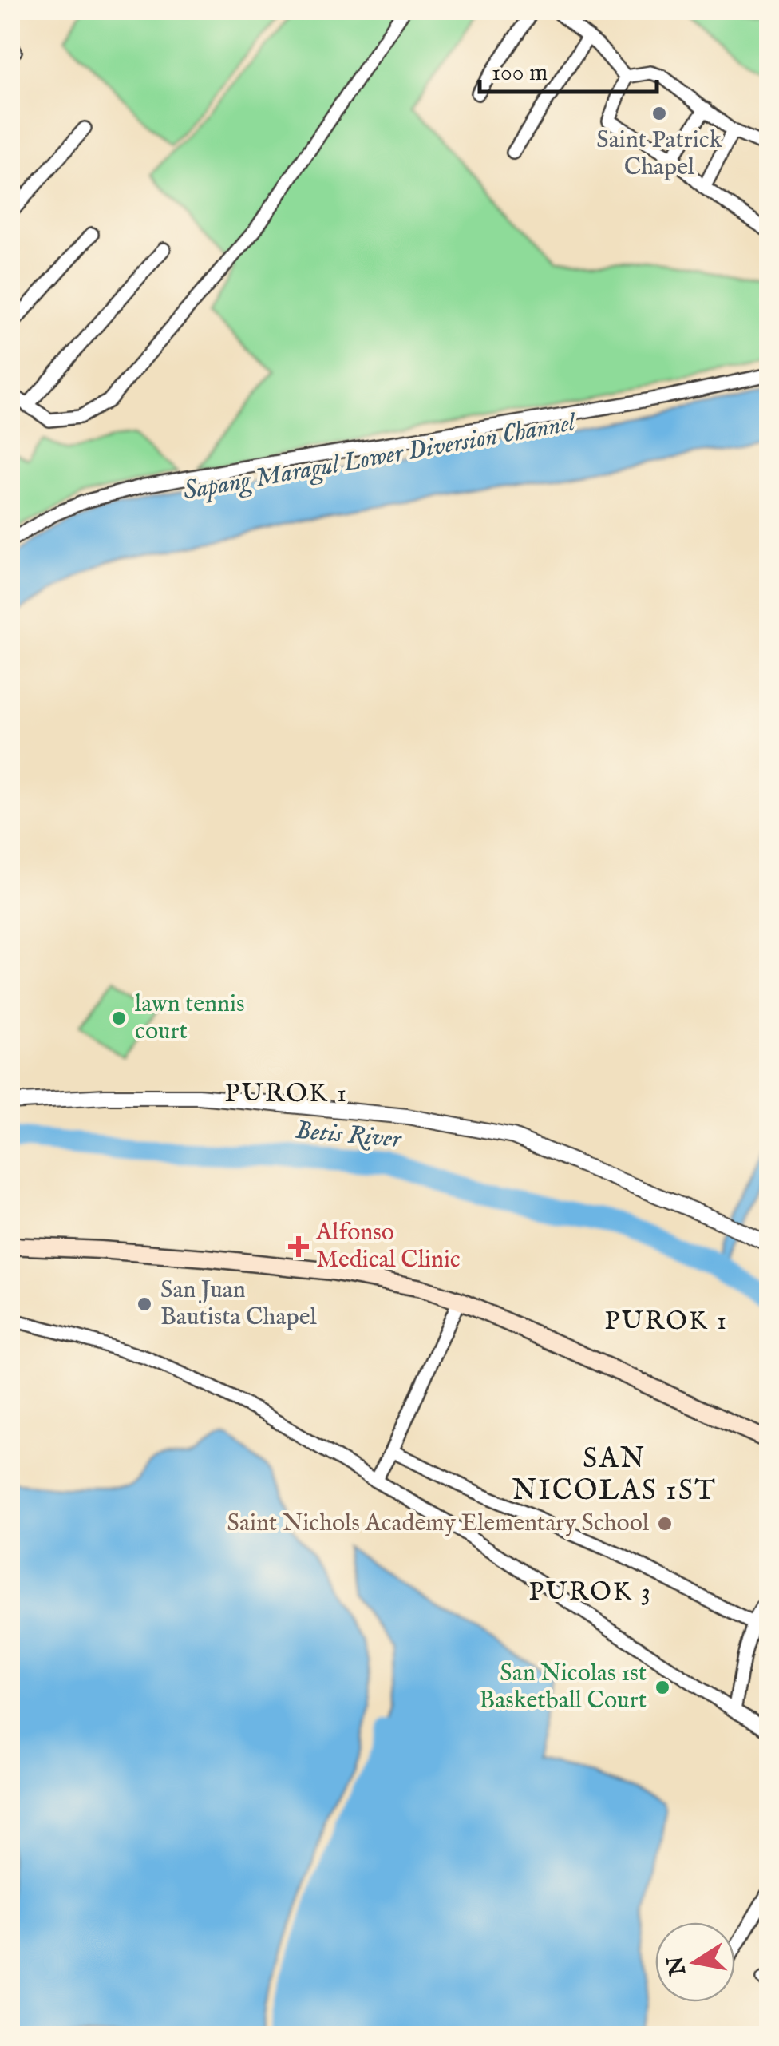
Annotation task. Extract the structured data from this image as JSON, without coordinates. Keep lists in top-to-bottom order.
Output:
{
  "districts": [
    "PUROK 1",
    "PUROK 1",
    "SAN NICOLAS 1ST",
    "PUROK 3"
  ],
  "water": ["Sapang Maragul Lower Diversion Channel", "Betis River"],
  "places": {
    "other": [
      "Saint Patrick Chapel",
      "lawn tennis court",
      "San Juan Bautista Chapel",
      "Saint Nichols Academy Elementary School",
      "San Nicolas 1st Basketball Court"
    ],
    "health": ["Alfonso Medical Clinic"]
  },
  "scale_bar": "100 m",
  "north": "left"
}
